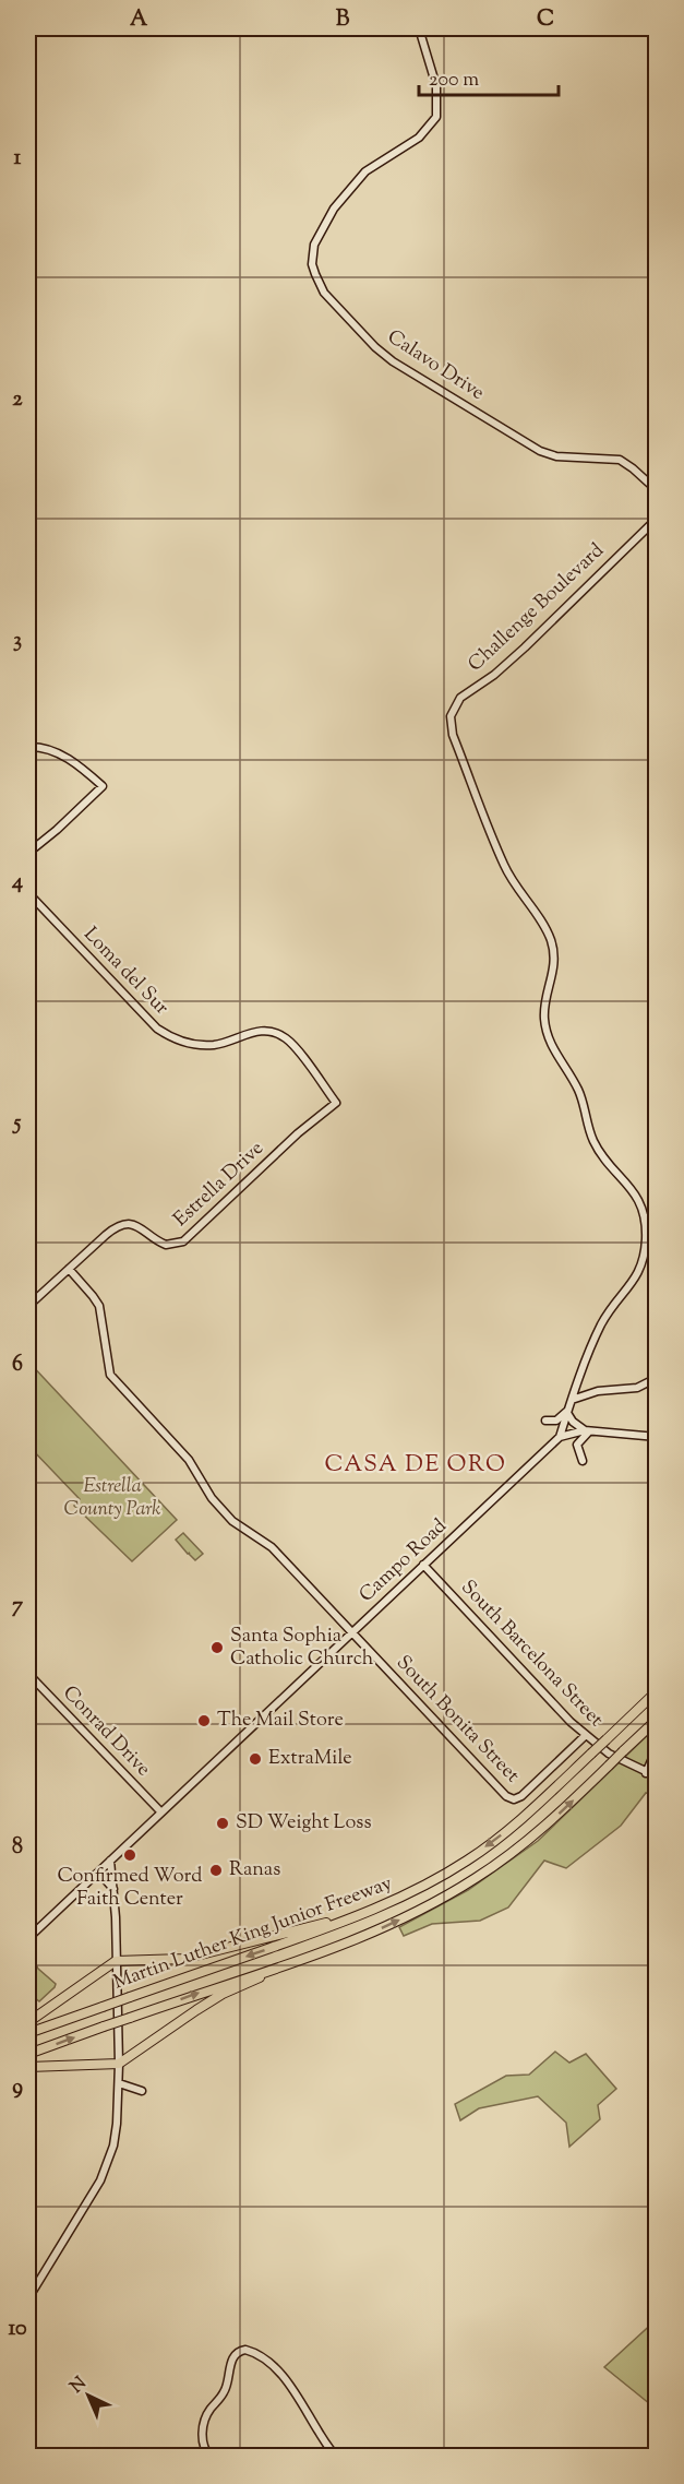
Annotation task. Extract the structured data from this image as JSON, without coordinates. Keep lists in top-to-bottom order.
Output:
{
  "streets": {
    "highway": ["Martin Luther King Junior Freeway"],
    "street": [
      "Calavo Drive",
      "Challenge Boulevard",
      "Loma del Sur",
      "Estrella Drive",
      "Campo Road",
      "South Barcelona Street",
      "South Bonita Street",
      "Conrad Drive"
    ]
  },
  "crossings": [
    ["Loma del Sur", "Estrella Drive"],
    ["Estrella Drive", "South Bonita Street"],
    ["Campo Road", "South Barcelona Street"],
    ["Campo Road", "South Bonita Street"],
    ["Campo Road", "Conrad Drive"],
    ["South Barcelona Street", "South Bonita Street"]
  ],
  "districts": ["CASA DE ORO"],
  "parks": ["Estrella County Park"],
  "places": [
    "Santa Sophia Catholic Church",
    "The Mail Store",
    "ExtraMile",
    "SD Weight Loss",
    "Confirmed Word Faith Center",
    "Ranas"
  ],
  "scale_bar": "200 m",
  "north": "top left",
  "grid": {
    "columns": ["A", "B", "C"],
    "rows": [
      "1",
      "2",
      "3",
      "4",
      "5",
      "6",
      "7",
      "8",
      "9",
      "10"
    ]
  }
}
